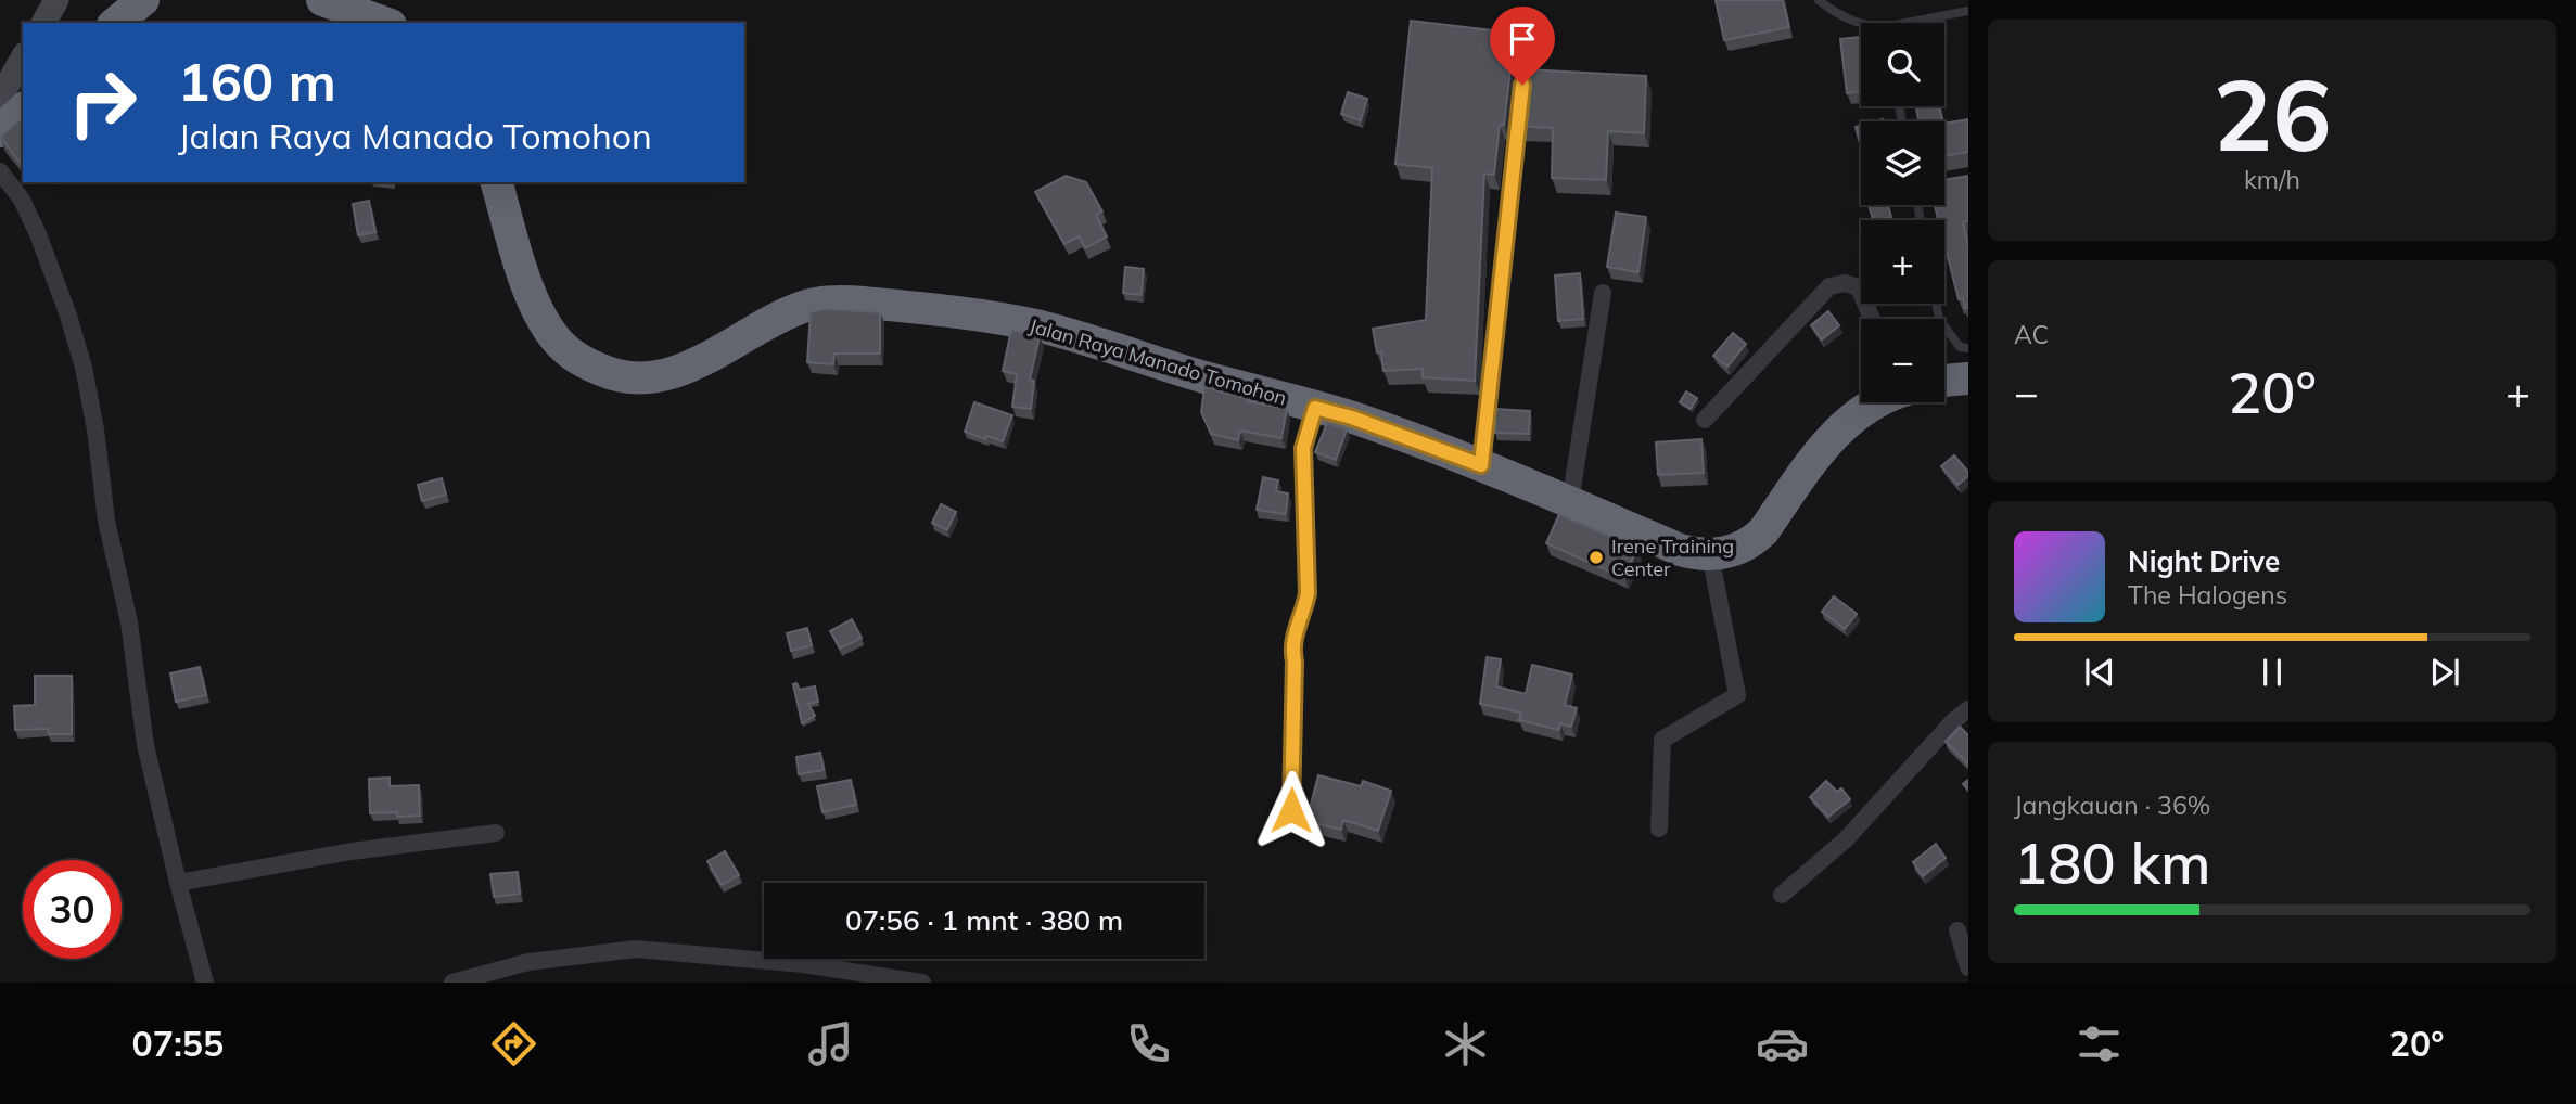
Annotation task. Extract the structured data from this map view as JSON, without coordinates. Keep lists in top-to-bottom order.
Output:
{
  "streets": {
    "highway": ["Jalan Raya Manado Tomohon"]
  },
  "places": ["Irene Training Center"],
  "page": {
    "tile": [
      ["26", "km/h"],
      "AC",
      ["Jangkauan · 36%", "180 km"]
    ],
    "map_buttons": ["+", "−"],
    "turn": ["160 m", "Jalan Raya Manado Tomohon"],
    "heat": ["−", "20°", "+"],
    "song": ["Night Drive", "The Halogens"],
    "limit": "30",
    "trip": "07:56 · 1 mnt · 380 m",
    "tabs": ["07:55", "20°"]
  }
}
